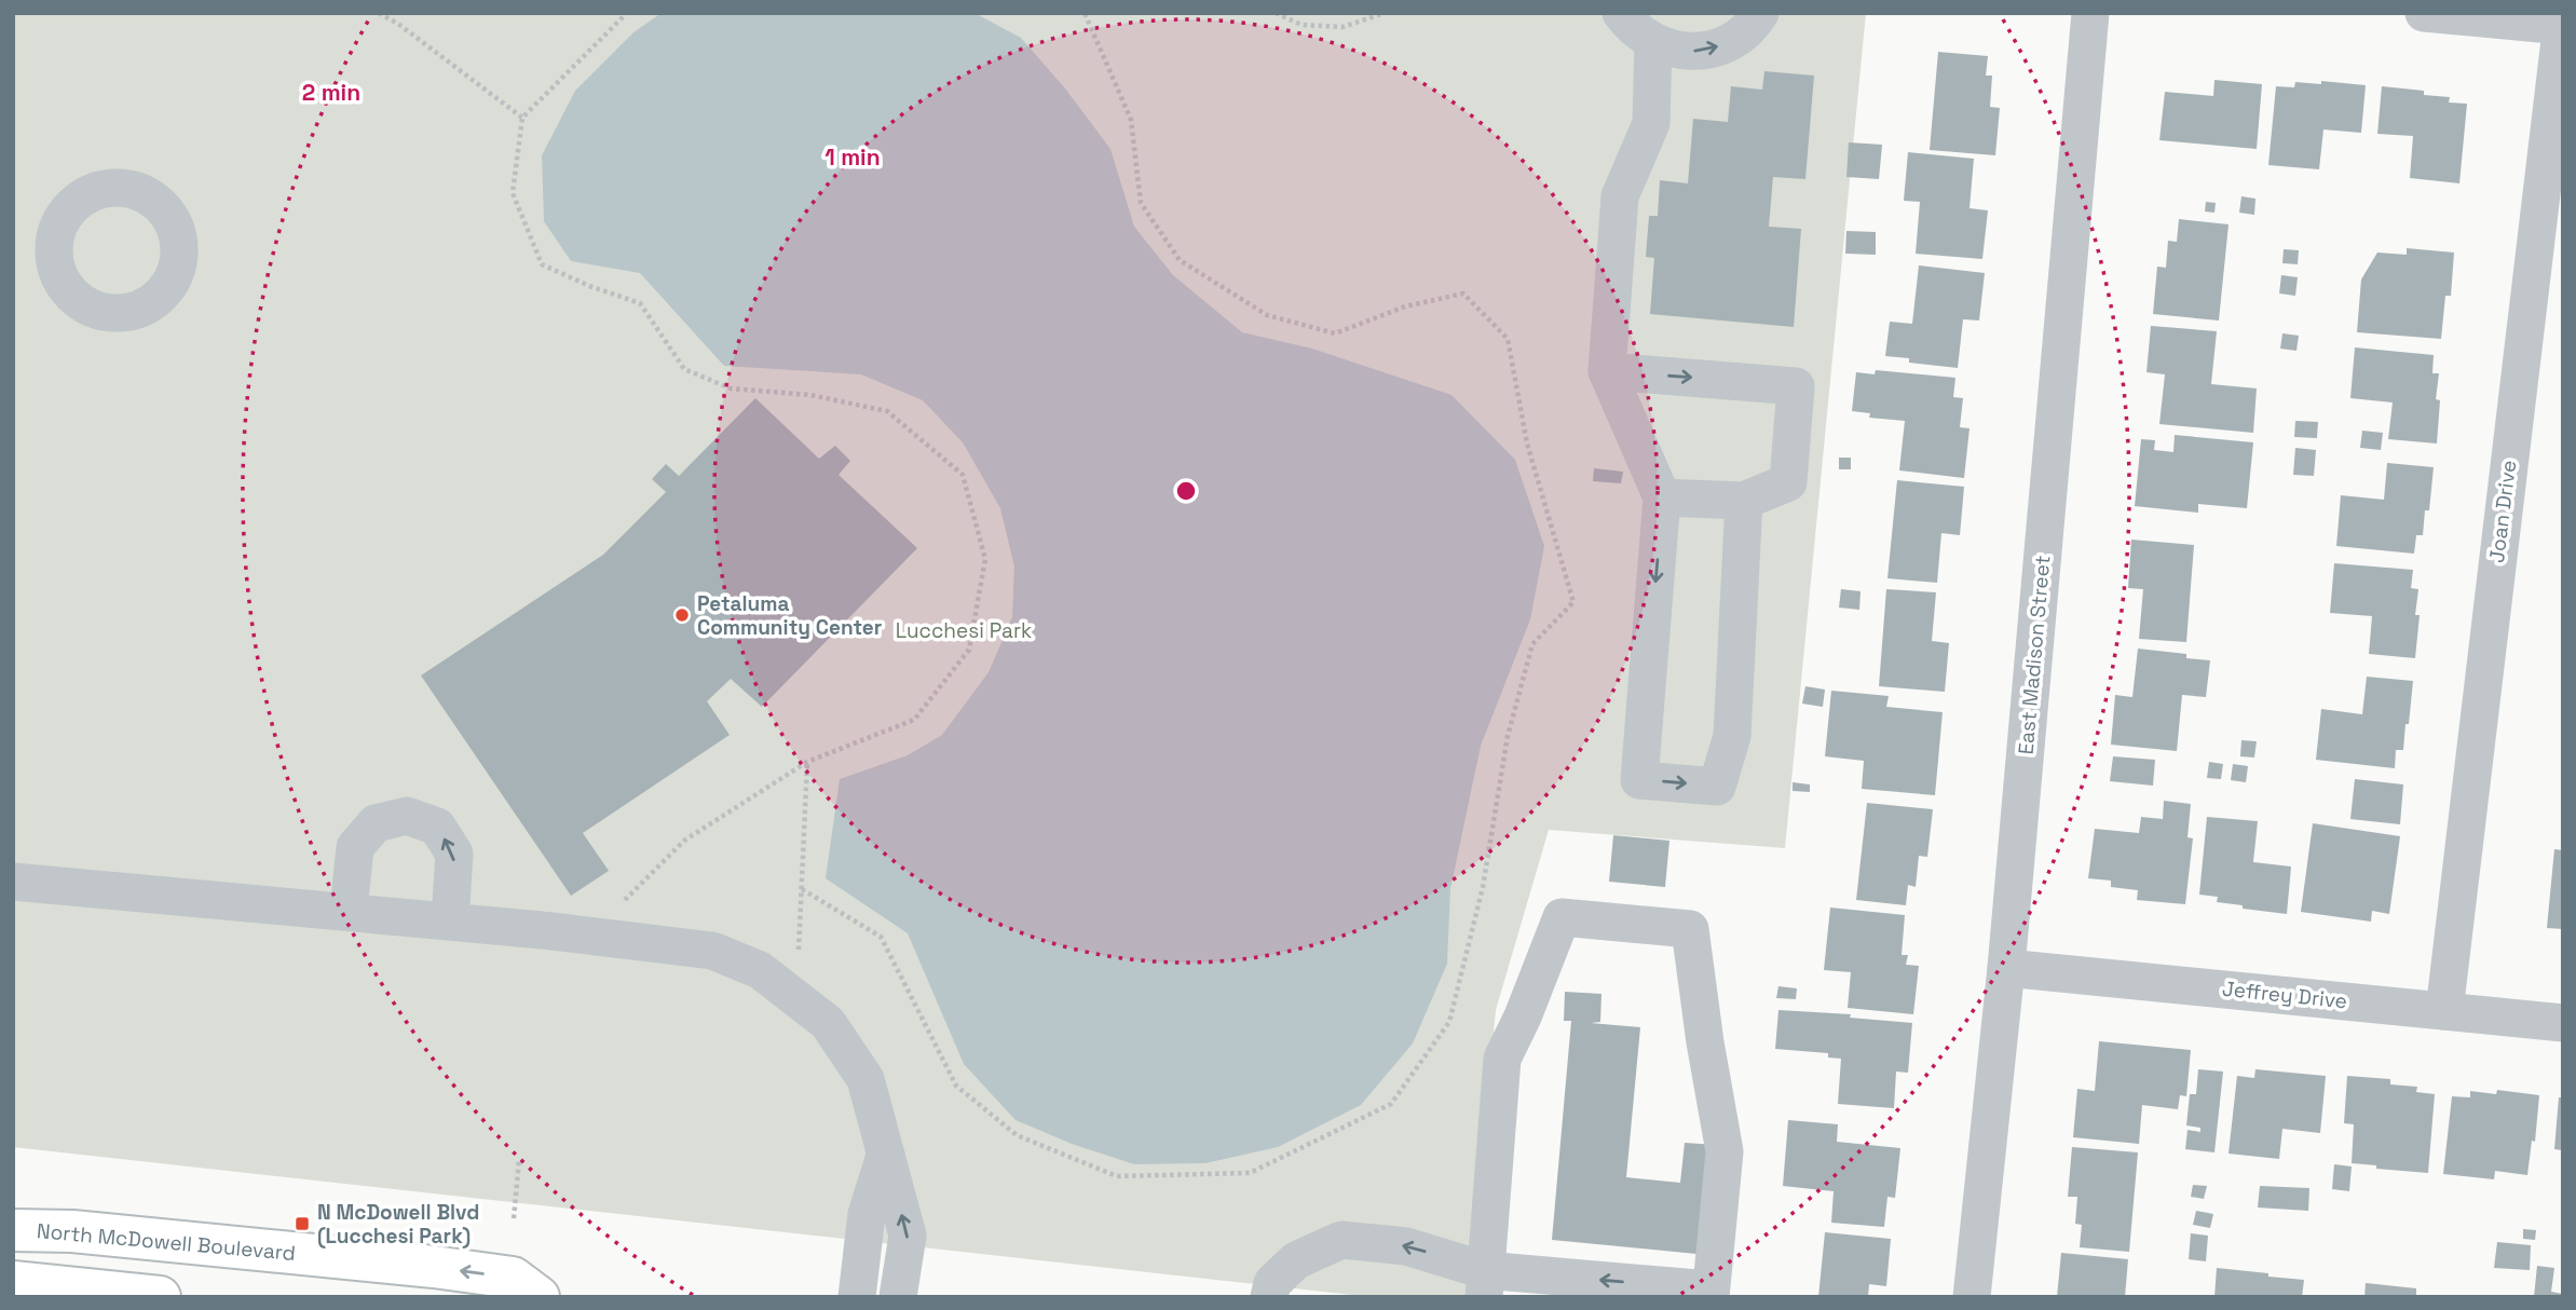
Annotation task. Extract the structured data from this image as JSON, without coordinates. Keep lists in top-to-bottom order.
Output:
{
  "streets": {
    "main road": ["North McDowell Boulevard"],
    "street": ["Joan Drive", "East Madison Street", "Jeffrey Drive"]
  },
  "crossings": [
    ["Joan Drive", "Jeffrey Drive"],
    ["East Madison Street", "Jeffrey Drive"]
  ],
  "one_way": ["North McDowell Boulevard"],
  "parks": ["Lucchesi Park"],
  "places": {
    "other": ["Petaluma Community Center"],
    "transit": ["N McDowell Blvd (Lucchesi Park)"]
  },
  "rings": ["2 min", "1 min"]
}
